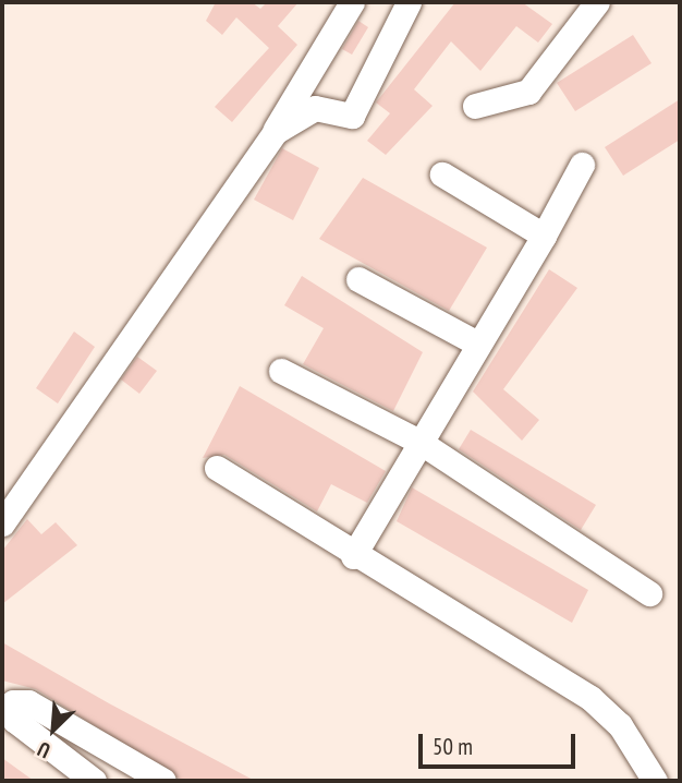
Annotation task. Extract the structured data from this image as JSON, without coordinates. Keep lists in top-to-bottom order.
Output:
{
  "scale_bar": "50 m",
  "north": "bottom left"
}
